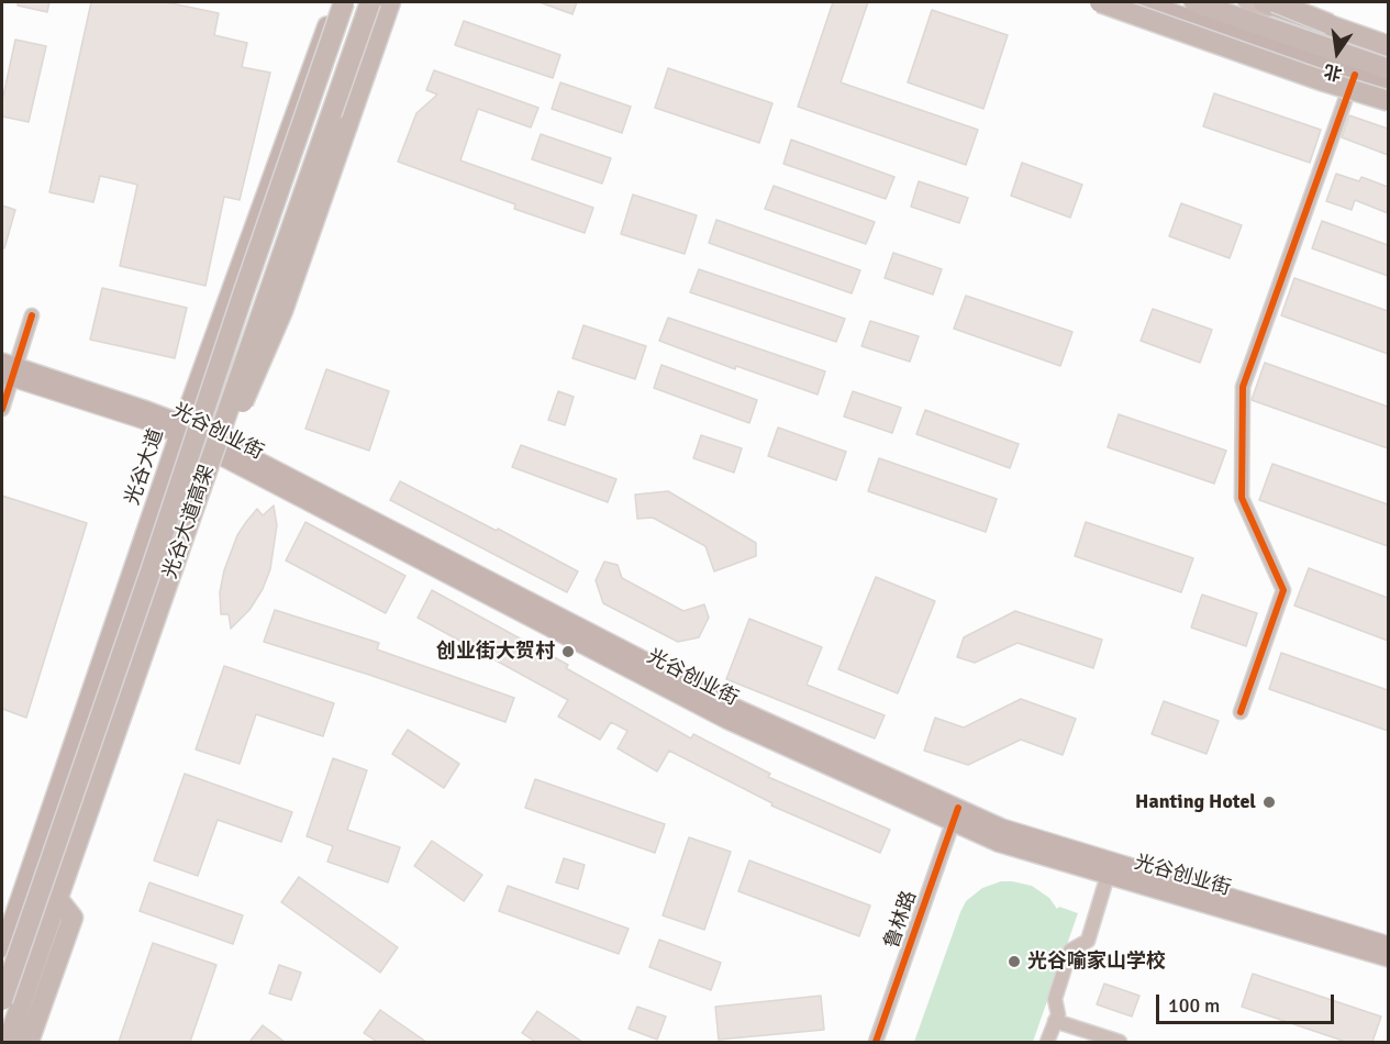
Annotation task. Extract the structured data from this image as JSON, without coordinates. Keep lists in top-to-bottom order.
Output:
{
  "streets": {
    "highway": ["光谷大道高架"],
    "main road": ["光谷创业街", "光谷大道"],
    "street": ["鲁林路"]
  },
  "crossings": [
    ["光谷创业街", "光谷大道"],
    ["光谷创业街", "鲁林路"]
  ],
  "places": ["创业街大贺村", "Hanting Hotel", "光谷喻家山学校"],
  "scale_bar": "100 m",
  "north": "bottom"
}
